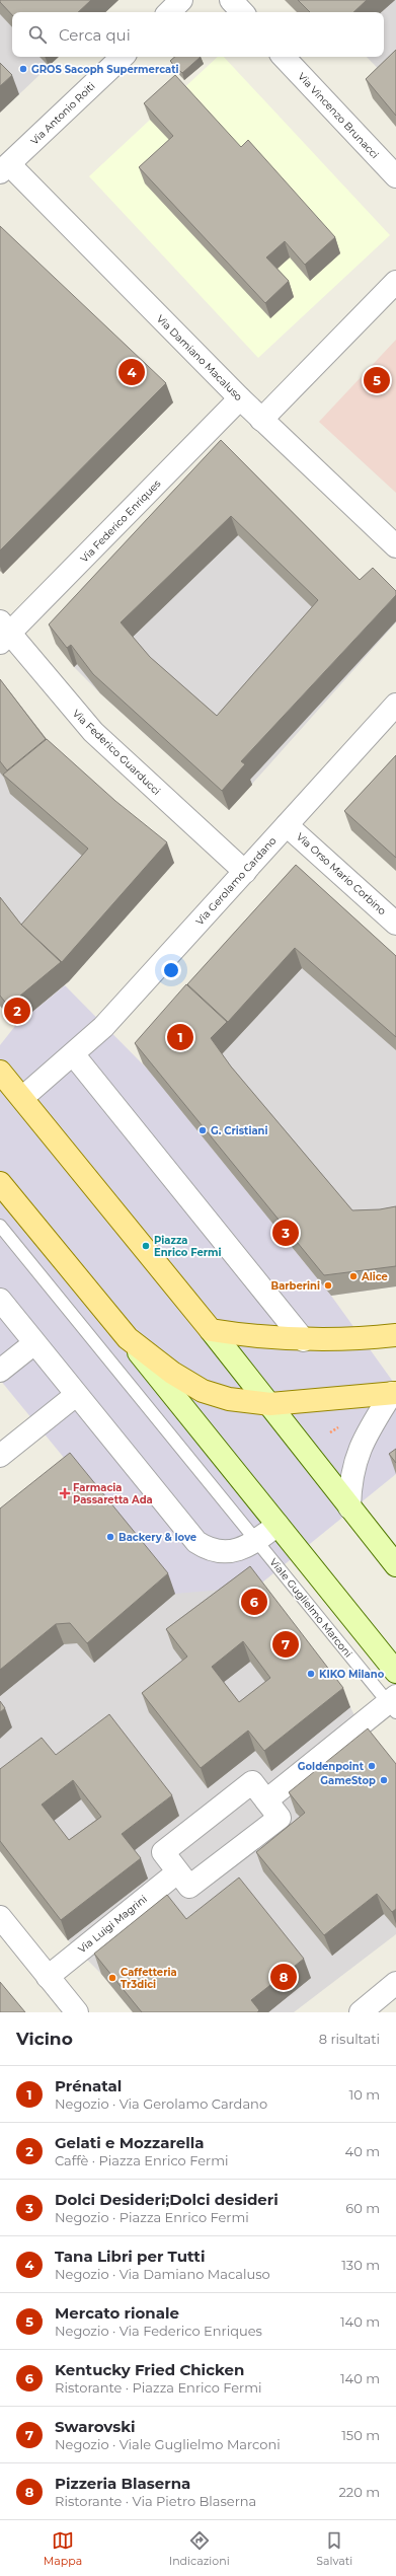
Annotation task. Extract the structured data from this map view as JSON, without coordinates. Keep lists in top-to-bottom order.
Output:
{
  "streets": {
    "street": [
      "Via Antonio Roiti",
      "Via Vincenzo Brunacci",
      "Via Damiano Macaluso",
      "Via Federico Enriques",
      "Via Federico Guarducci",
      "Via Orso Mario Corbino",
      "Via Gerolamo Cardano",
      "Via Luigi Magrini"
    ],
    "lane": ["Viale Guglielmo Marconi"]
  },
  "crossings": [
    ["Via Antonio Roiti", "Via Damiano Macaluso"],
    ["Via Damiano Macaluso", "Via Federico Enriques"],
    ["Via Federico Enriques", "Via Federico Guarducci"],
    ["Via Federico Guarducci", "Via Gerolamo Cardano"],
    ["Via Orso Mario Corbino", "Via Gerolamo Cardano"]
  ],
  "places": {
    "other": [
      "GROS Sacoph Supermercati",
      "G. Cristiani",
      "Piazza Enrico Fermi",
      "Alice",
      "Barberini",
      "Backery & love",
      "KIKO Milano",
      "Goldenpoint",
      "GameStop",
      "Caffetteria Tr3dici"
    ],
    "health": ["Farmacia Passaretta Ada"]
  },
  "page": {
    "search": "Cerca qui",
    "pins": [
      "4",
      "5",
      "2",
      "1",
      "3",
      "6",
      "7",
      "8"
    ],
    "heading": ["Vicino", "8 risultati"],
    "list": [
      {
        "mark": "1",
        "name": "Prénatal",
        "note": "Negozio · Via Gerolamo Cardano",
        "value": "10 m"
      },
      {
        "mark": "2",
        "name": "Gelati e Mozzarella",
        "note": "Caffè · Piazza Enrico Fermi",
        "value": "40 m"
      },
      {
        "mark": "3",
        "name": "Dolci Desideri;Dolci desideri",
        "note": "Negozio · Piazza Enrico Fermi",
        "value": "60 m"
      },
      {
        "mark": "4",
        "name": "Tana Libri per Tutti",
        "note": "Negozio · Via Damiano Macaluso",
        "value": "130 m"
      },
      {
        "mark": "5",
        "name": "Mercato rionale",
        "note": "Negozio · Via Federico Enriques",
        "value": "140 m"
      },
      {
        "mark": "6",
        "name": "Kentucky Fried Chicken",
        "note": "Ristorante · Piazza Enrico Fermi",
        "value": "140 m"
      },
      {
        "mark": "7",
        "name": "Swarovski",
        "note": "Negozio · Viale Guglielmo Marconi",
        "value": "150 m"
      },
      {
        "mark": "8",
        "name": "Pizzeria Blaserna",
        "note": "Ristorante · Via Pietro Blaserna",
        "value": "220 m"
      }
    ],
    "nav": ["Mappa", "Indicazioni", "Salvati"]
  }
}
